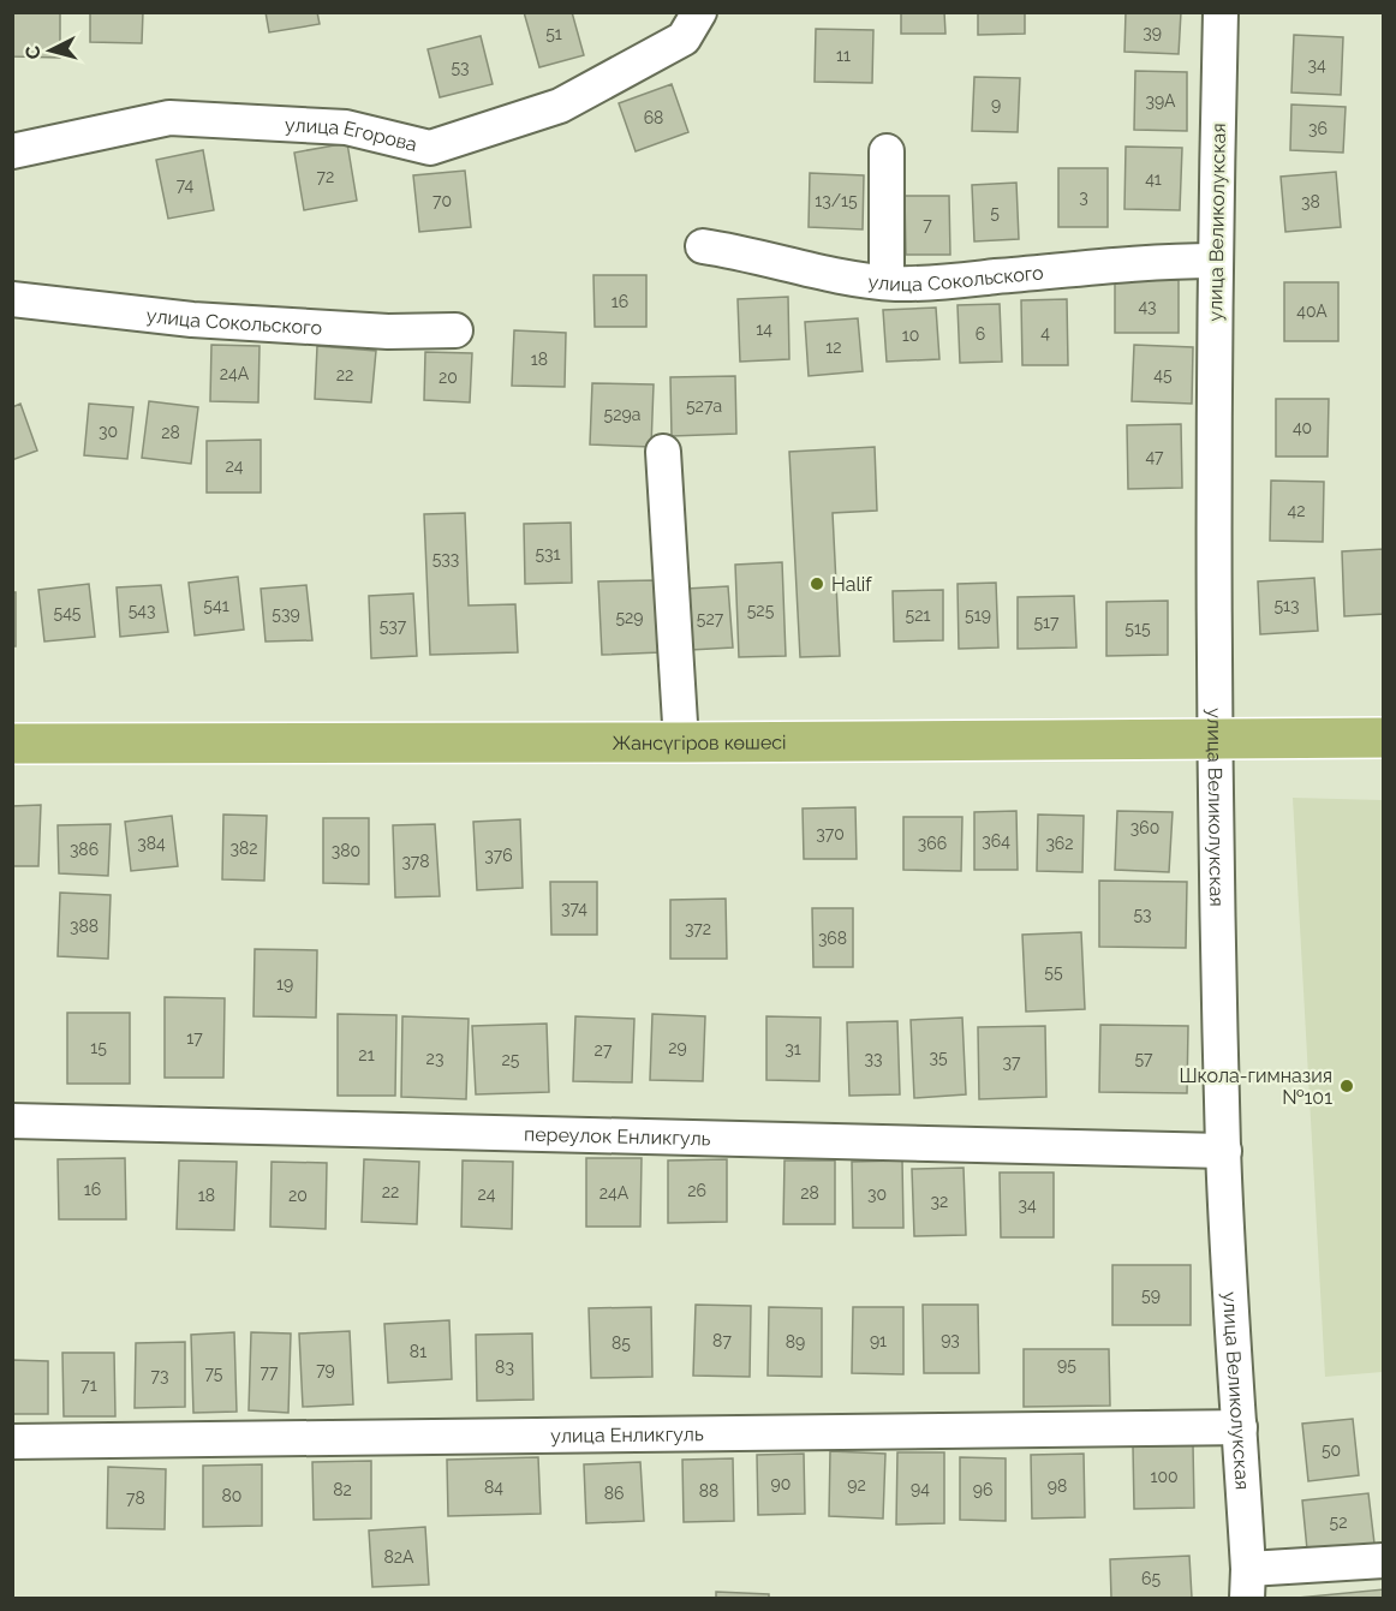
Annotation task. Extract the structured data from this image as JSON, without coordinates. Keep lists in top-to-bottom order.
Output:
{
  "streets": {
    "main road": ["Жансүгіров көшесі"],
    "street": [
      "улица Егорова",
      "улица Великолукская",
      "улица Сокольского",
      "переулок Енликгуль",
      "улица Енликгуль"
    ]
  },
  "crossings": [
    ["улица Великолукская", "улица Сокольского"],
    ["улица Великолукская", "Жансүгіров көшесі"],
    ["улица Великолукская", "переулок Енликгуль"],
    ["улица Великолукская", "улица Енликгуль"]
  ],
  "places": ["Halif", "Школа-гимназия №101"],
  "house_numbers": [
    "39",
    "51",
    "11",
    "34",
    "53",
    "39А",
    "9",
    "68",
    "36",
    "72",
    "41",
    "74",
    "3",
    "70",
    "13/15",
    "38",
    "5",
    "7",
    "16",
    "43",
    "40А",
    "14",
    "4",
    "6",
    "10",
    "12",
    "18",
    "24А",
    "22",
    "45",
    "20",
    "527а",
    "529а",
    "40",
    "30",
    "28",
    "47",
    "24",
    "42",
    "531",
    "533",
    "541",
    "513",
    "543",
    "525",
    "545",
    "539",
    "521",
    "519",
    "529",
    "527",
    "517",
    "537",
    "515",
    "360",
    "370",
    "364",
    "384",
    "366",
    "362",
    "382",
    "386",
    "380",
    "376",
    "378",
    "374",
    "53",
    "388",
    "372",
    "368",
    "55",
    "19",
    "17",
    "15",
    "29",
    "31",
    "27",
    "21",
    "35",
    "23",
    "33",
    "57",
    "25",
    "37",
    "16",
    "26",
    "22",
    "24А",
    "28",
    "24",
    "30",
    "18",
    "20",
    "32",
    "34",
    "59",
    "93",
    "87",
    "91",
    "89",
    "85",
    "81",
    "95",
    "83",
    "79",
    "77",
    "75",
    "73",
    "71",
    "50",
    "100",
    "90",
    "92",
    "98",
    "84",
    "94",
    "82",
    "96",
    "88",
    "86",
    "80",
    "78",
    "52",
    "82А",
    "65"
  ],
  "north": "left"
}
